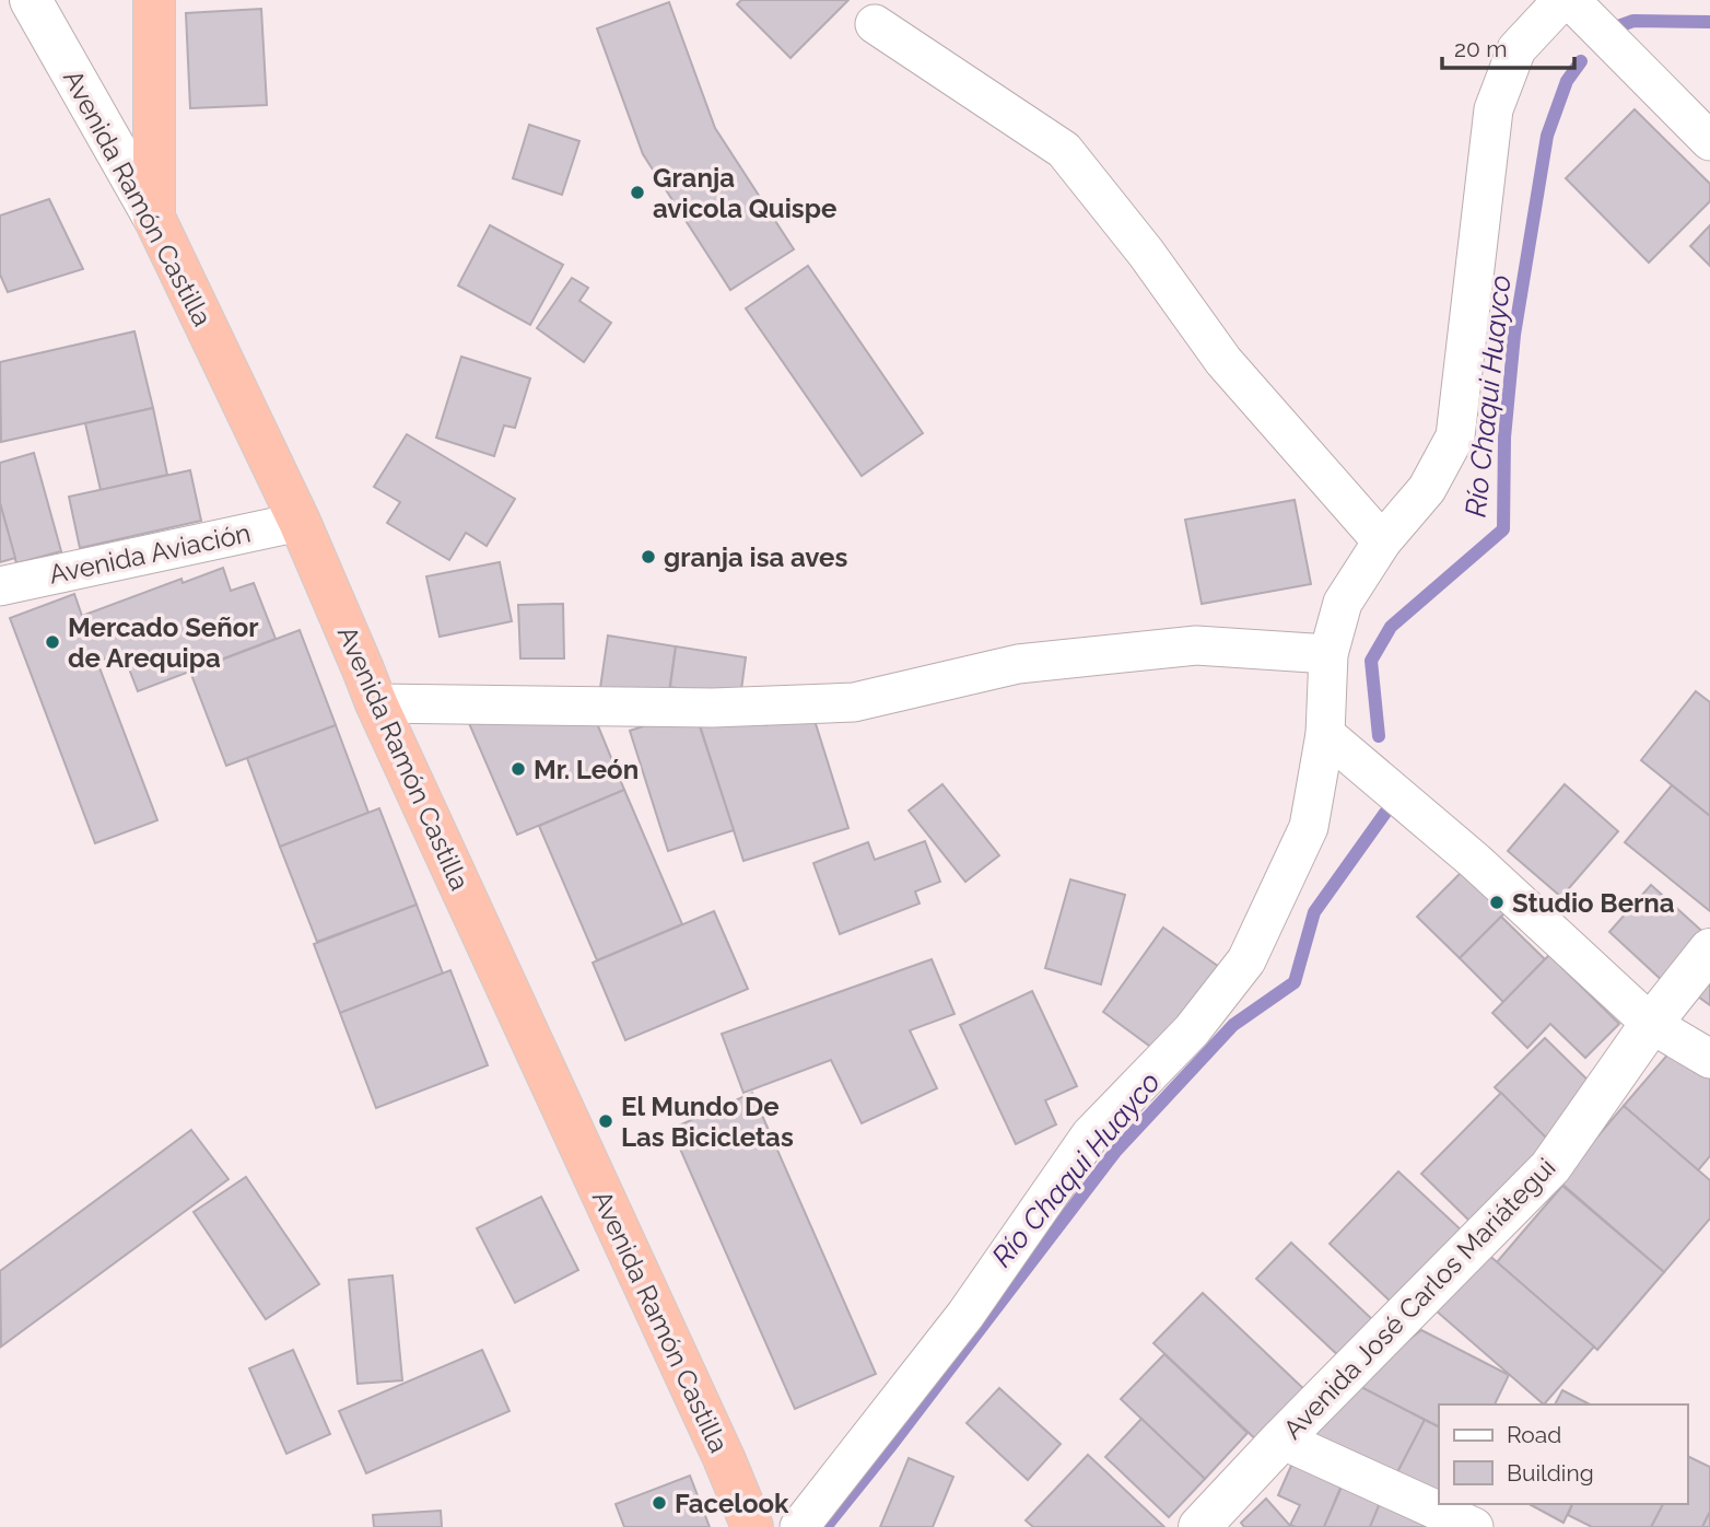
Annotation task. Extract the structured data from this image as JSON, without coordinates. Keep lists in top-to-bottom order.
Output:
{
  "streets": {
    "highway": ["Avenida Ramón Castilla"],
    "street": ["Avenida Aviación", "Avenida José Carlos Mariátegui"]
  },
  "crossings": [
    ["Avenida Ramón Castilla", "Avenida Aviación"]
  ],
  "water": ["Río Chaqui Huayco"],
  "places": [
    "Granja avicola Quispe",
    "granja isa aves",
    "Mercado Señor de Arequipa",
    "Mr. León",
    "Studio Berna",
    "El Mundo De Las Bicicletas",
    "Facelook"
  ],
  "legend": ["Road", "Building"],
  "scale_bar": "20 m"
}
